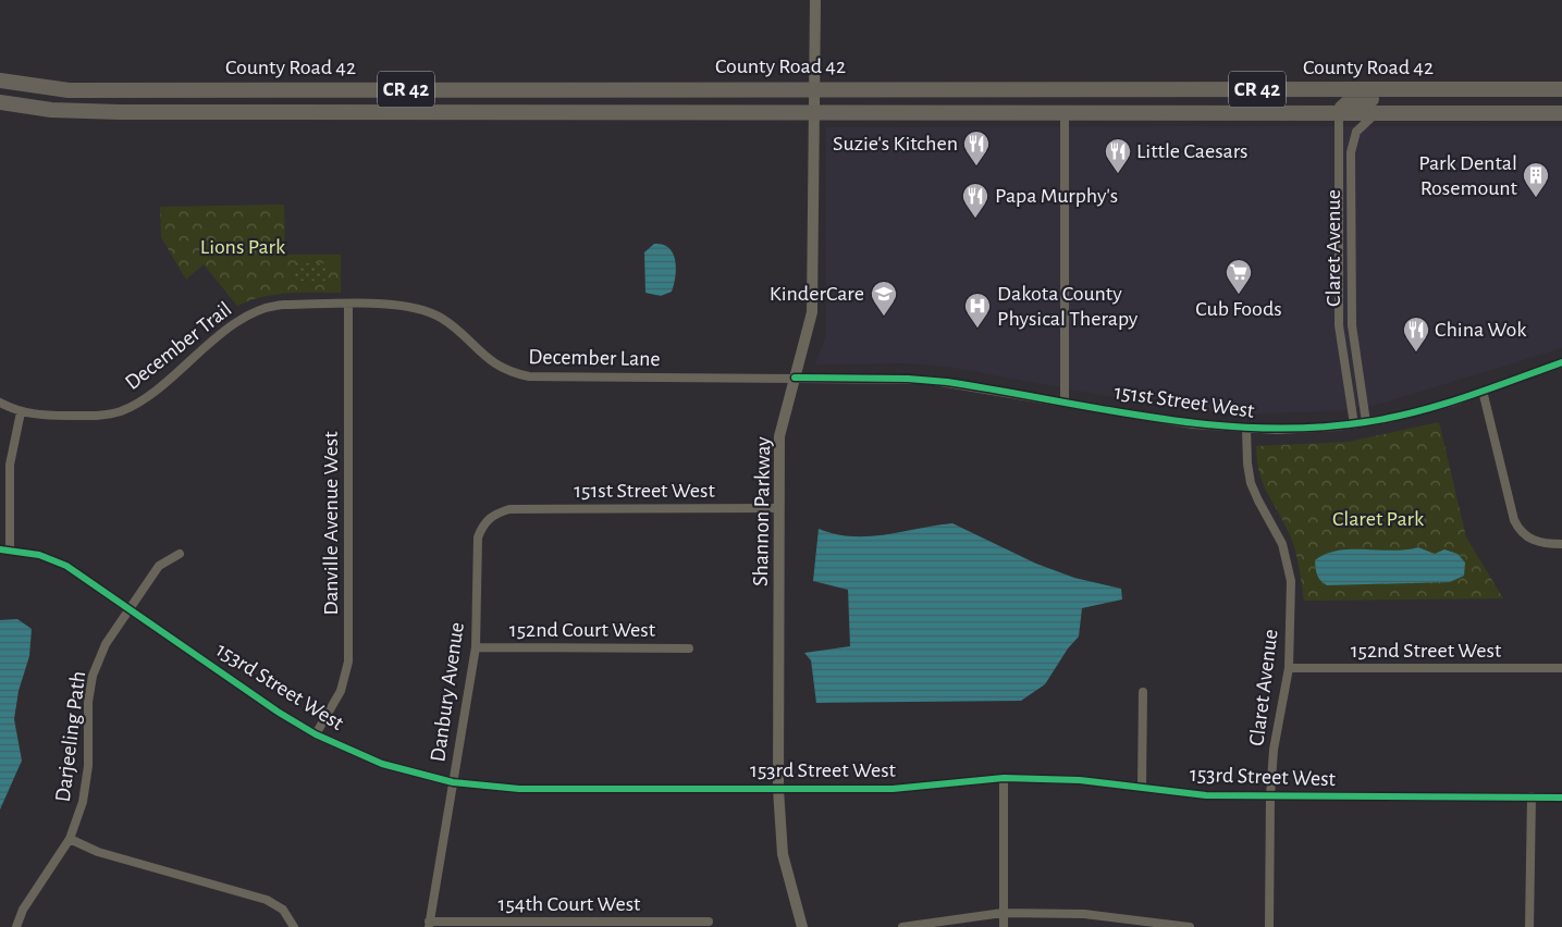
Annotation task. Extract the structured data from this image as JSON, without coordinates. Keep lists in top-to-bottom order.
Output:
{
  "streets": {
    "highway": ["County Road 42", "CR 42"],
    "street": [
      "Claret Avenue",
      "December Trail",
      "December Lane",
      "151st Street West",
      "Shannon Parkway",
      "Danville Avenue West",
      "152nd Court West",
      "152nd Street West",
      "153rd Street West",
      "Danbury Avenue",
      "Darjeeling Path",
      "154th Court West"
    ]
  },
  "crossings": [
    ["County Road 42", "Claret Avenue"],
    ["County Road 42", "Shannon Parkway"],
    ["Claret Avenue", "151st Street West"],
    ["Claret Avenue", "152nd Street West"],
    ["Claret Avenue", "153rd Street West"],
    ["December Trail", "December Lane"],
    ["December Trail", "Danville Avenue West"],
    ["December Lane", "151st Street West"],
    ["December Lane", "Shannon Parkway"],
    ["December Lane", "Danville Avenue West"],
    ["151st Street West", "Shannon Parkway"],
    ["151st Street West", "Danbury Avenue"],
    ["Shannon Parkway", "153rd Street West"],
    ["Danville Avenue West", "153rd Street West"],
    ["152nd Court West", "Danbury Avenue"],
    ["153rd Street West", "Danbury Avenue"],
    ["153rd Street West", "Darjeeling Path"],
    ["Danbury Avenue", "154th Court West"]
  ],
  "parks": ["Lions Park", "Claret Park"],
  "places": {
    "restaurant": [
      "Suzie's Kitchen",
      "Little Caesars",
      "Papa Murphy's",
      "China Wok"
    ],
    "building": ["Park Dental Rosemount"],
    "supermarket": ["Cub Foods"],
    "school or university": ["KinderCare"],
    "hospital": ["Dakota County Physical Therapy"]
  }
}
